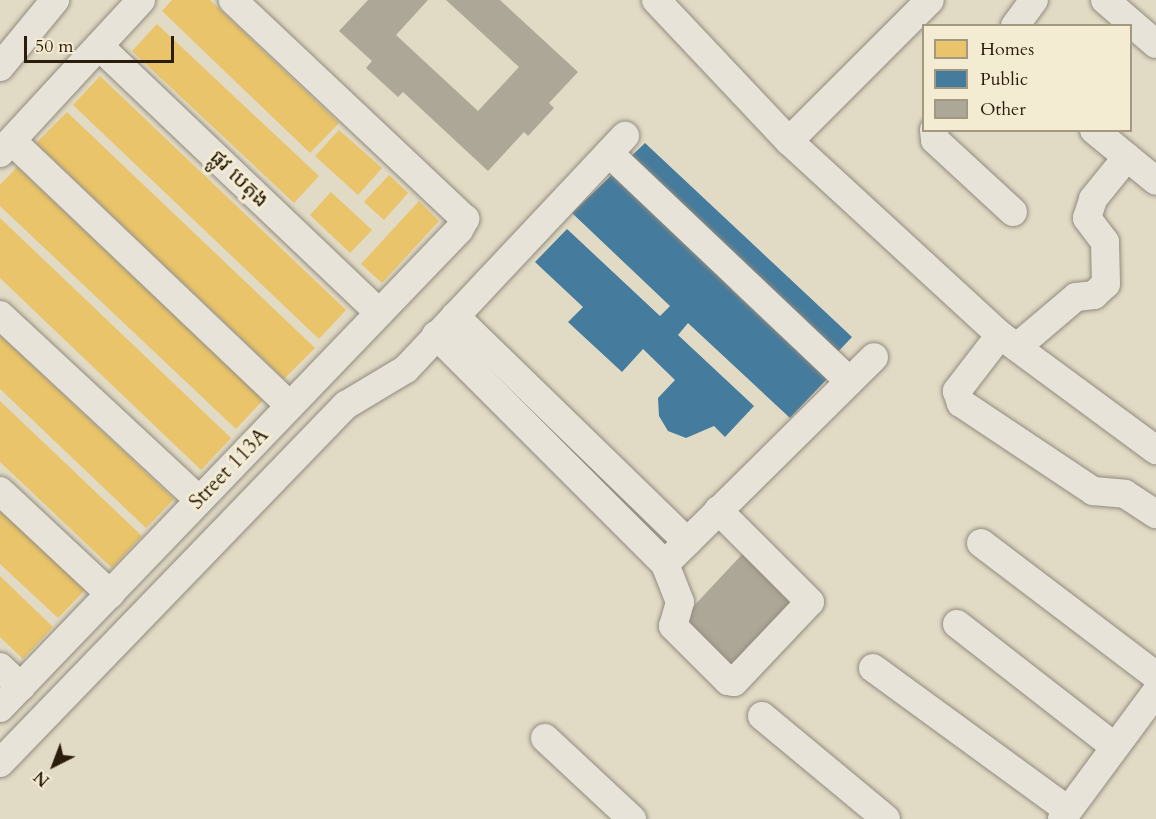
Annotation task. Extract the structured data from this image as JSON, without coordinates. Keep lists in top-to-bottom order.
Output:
{
  "streets": {
    "street": ["ផ្លូវ បេតុង", "Street 113A"]
  },
  "crossings": [
    ["ផ្លូវ បេតុង", "Street 113A"]
  ],
  "legend": ["Homes", "Public", "Other"],
  "scale_bar": "50 m",
  "north": "bottom left"
}
